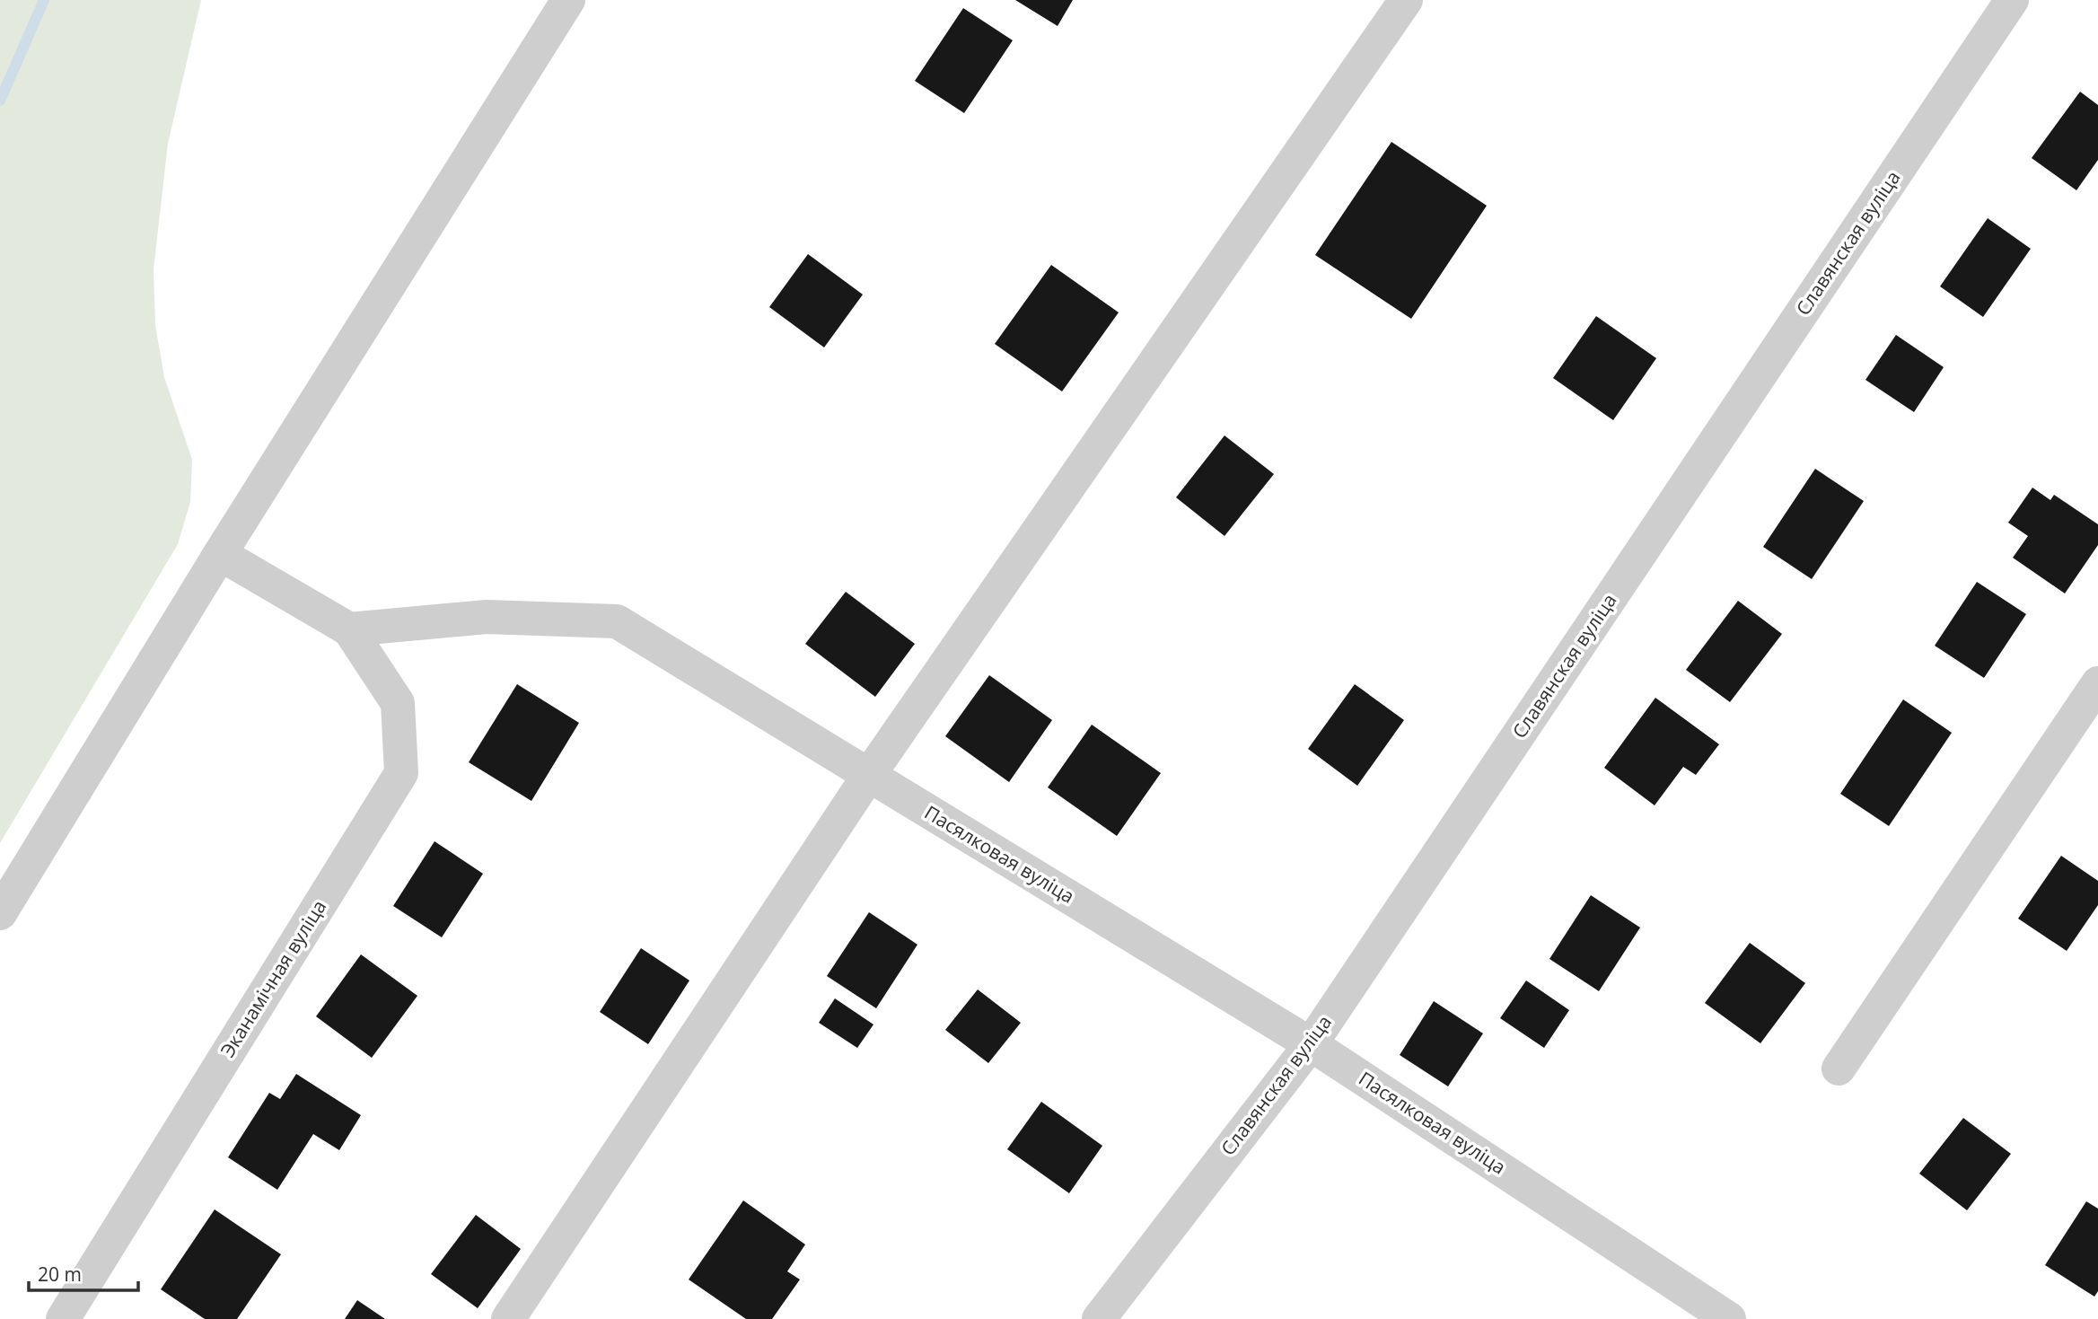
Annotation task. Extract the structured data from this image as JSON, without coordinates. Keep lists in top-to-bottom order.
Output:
{
  "streets": {
    "street": ["Славянская вуліца", "Пасялковая вуліца", "Эканамічная вуліца"]
  },
  "crossings": [
    ["Славянская вуліца", "Пасялковая вуліца"],
    ["Пасялковая вуліца", "Эканамічная вуліца"]
  ],
  "scale_bar": "20 m"
}
